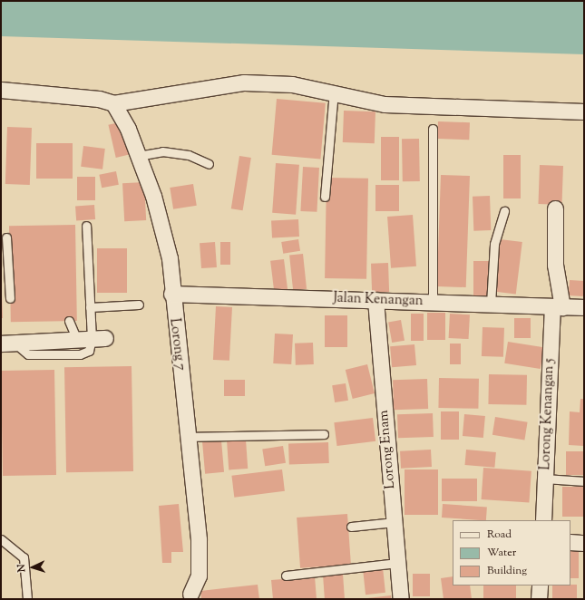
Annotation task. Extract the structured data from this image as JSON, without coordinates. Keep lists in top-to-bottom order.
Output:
{
  "streets": {
    "street": [
      "Jalan Kenangan",
      "Lorong 7",
      "Lorong Kenangan 5",
      "Lorong Enam"
    ]
  },
  "crossings": [
    ["Jalan Kenangan", "Lorong 7"],
    ["Jalan Kenangan", "Lorong Kenangan 5"],
    ["Jalan Kenangan", "Lorong Enam"]
  ],
  "legend": ["Road", "Water", "Building"],
  "north": "left"
}
